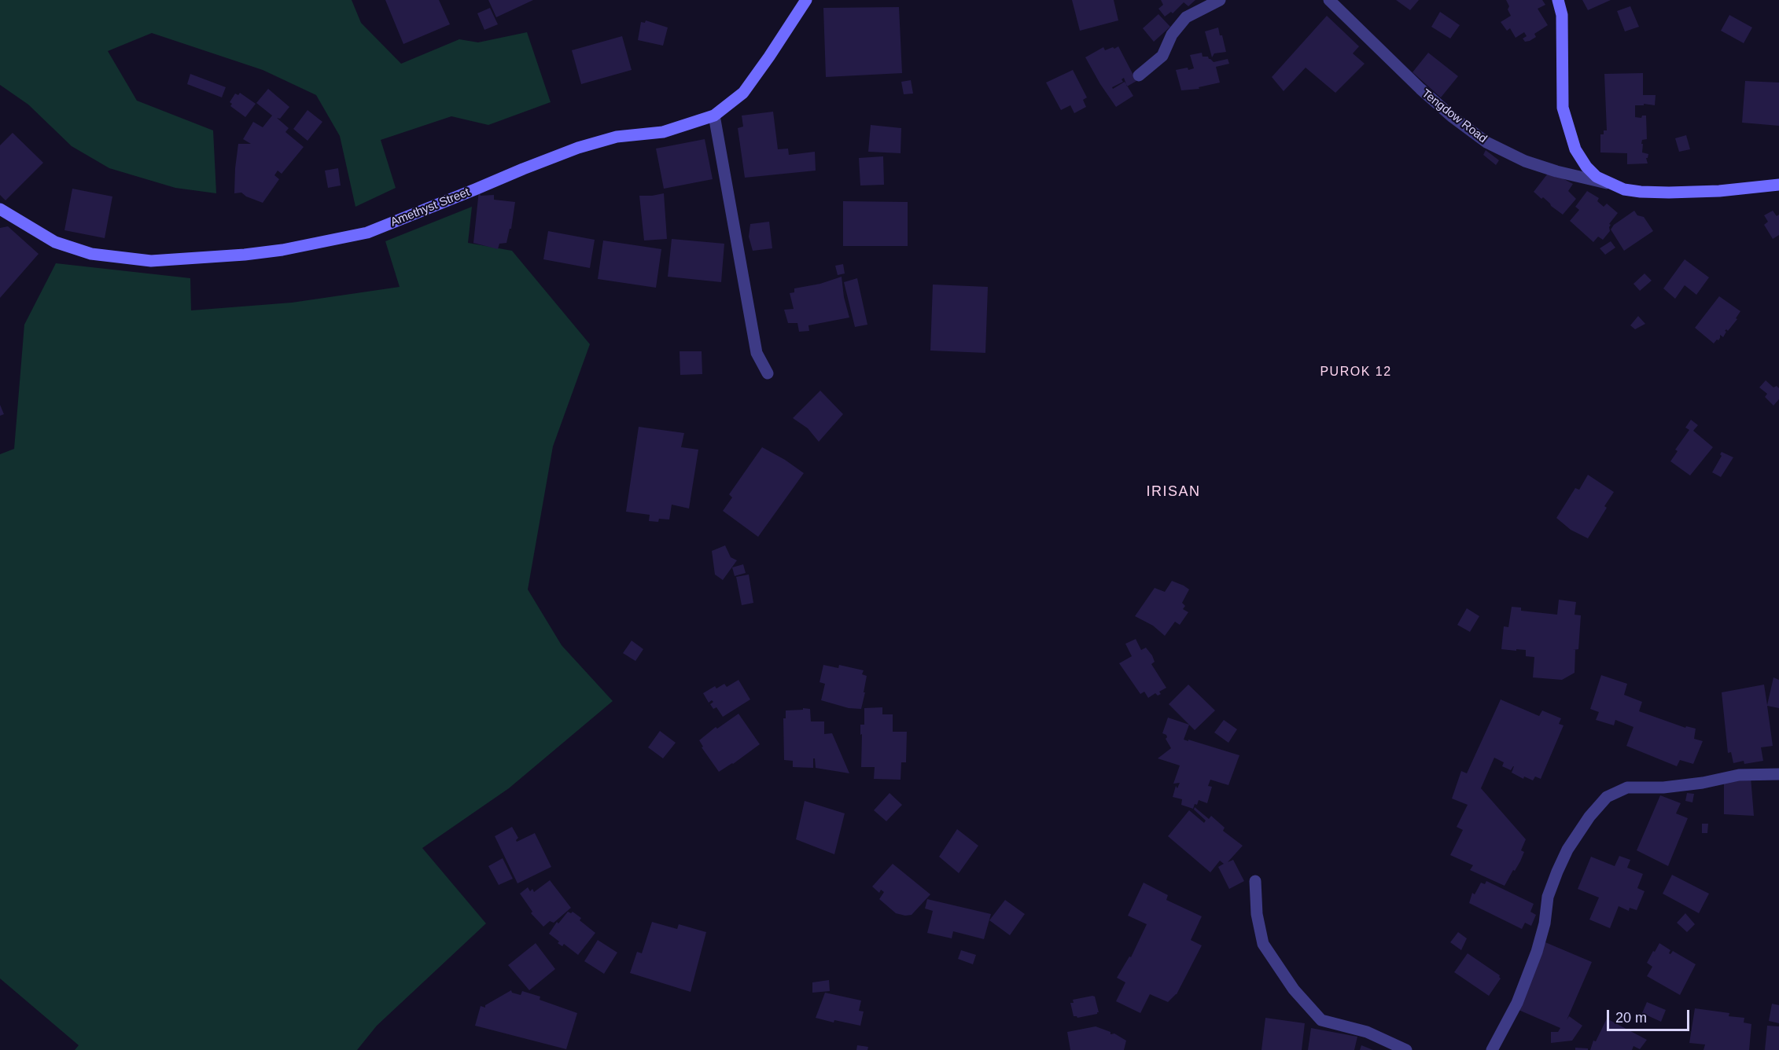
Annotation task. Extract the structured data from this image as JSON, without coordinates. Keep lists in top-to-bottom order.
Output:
{
  "streets": {
    "street": ["Tengdow Road", "Amethyst Street"]
  },
  "districts": ["PUROK 12", "IRISAN"],
  "scale_bar": "20 m"
}
